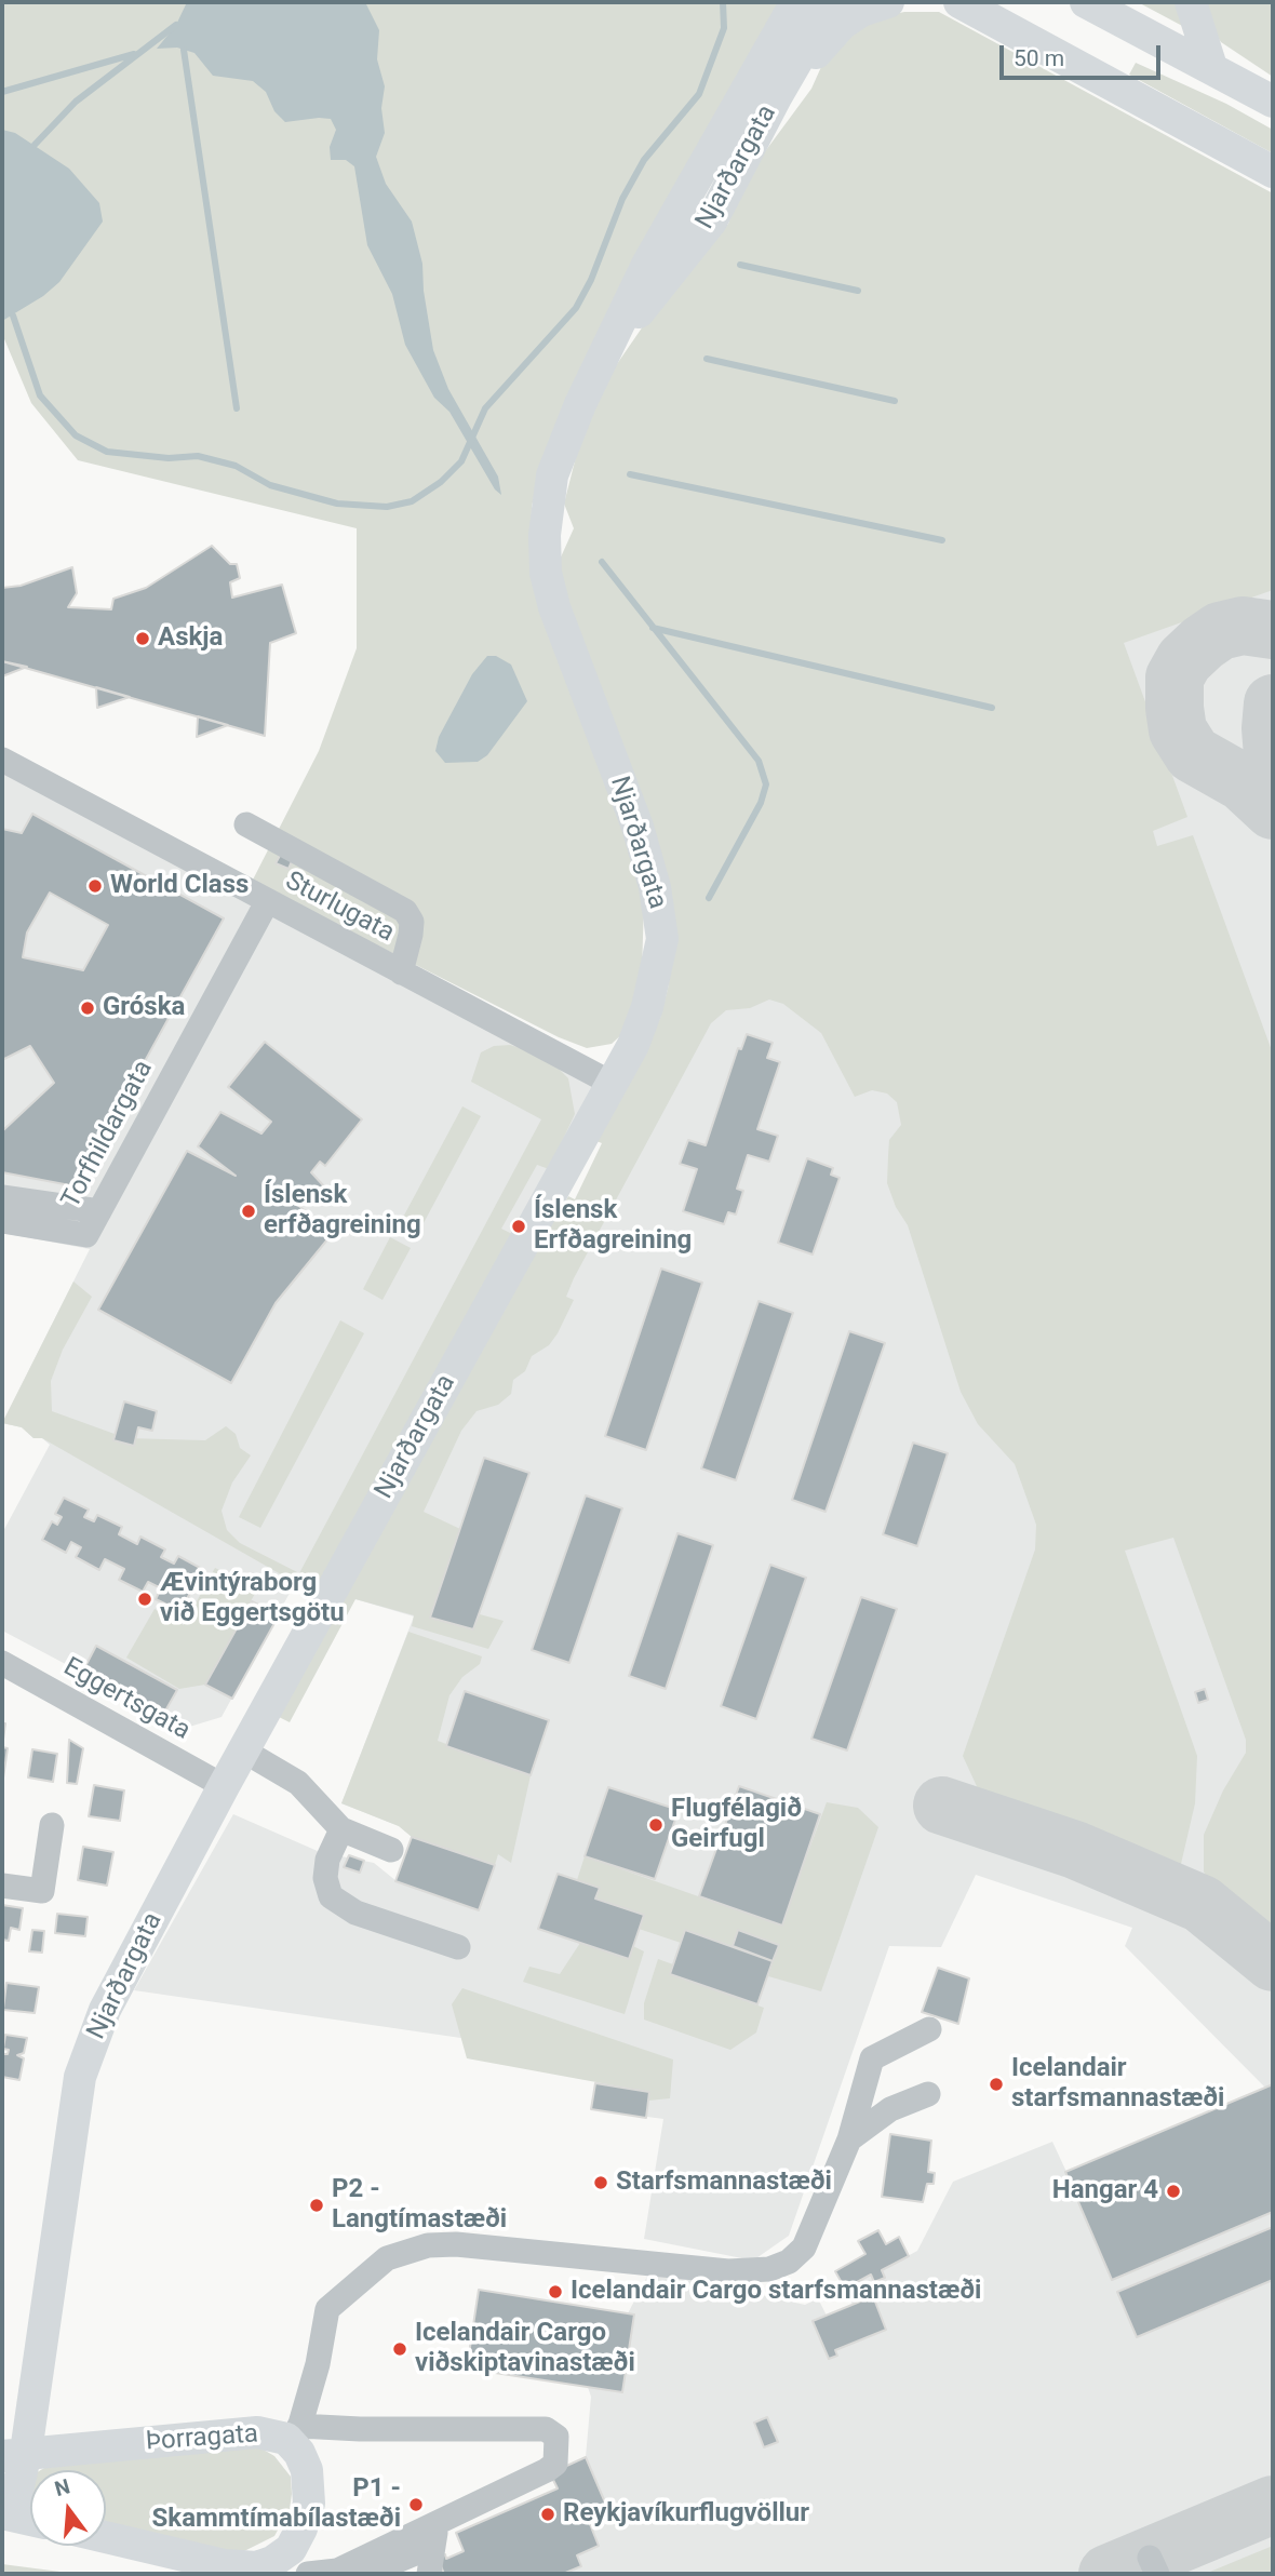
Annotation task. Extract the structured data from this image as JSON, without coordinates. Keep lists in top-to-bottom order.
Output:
{
  "streets": {
    "main road": ["Njarðargata", "Þorragata"],
    "street": ["Sturlugata", "Torfhildargata", "Eggertsgata"]
  },
  "crossings": [
    ["Njarðargata", "Sturlugata"],
    ["Njarðargata", "Eggertsgata"],
    ["Njarðargata", "Þorragata"],
    ["Sturlugata", "Torfhildargata"]
  ],
  "places": [
    "Askja",
    "World Class",
    "Gróska",
    "Íslensk erfðagreining",
    "Íslensk Erfðagreining",
    "Ævintýraborg við Eggertsgötu",
    "Flugfélagið Geirfugl",
    "Icelandair starfsmannastæði",
    "Starfsmannastæði",
    "Hangar 4",
    "P2 - Langtímastæði",
    "Icelandair Cargo starfsmannastæði",
    "Icelandair Cargo viðskiptavinastæði",
    "P1 - Skammtímabílastæði",
    "Reykjavíkurflugvöllur"
  ],
  "scale_bar": "50 m",
  "north": "top"
}
